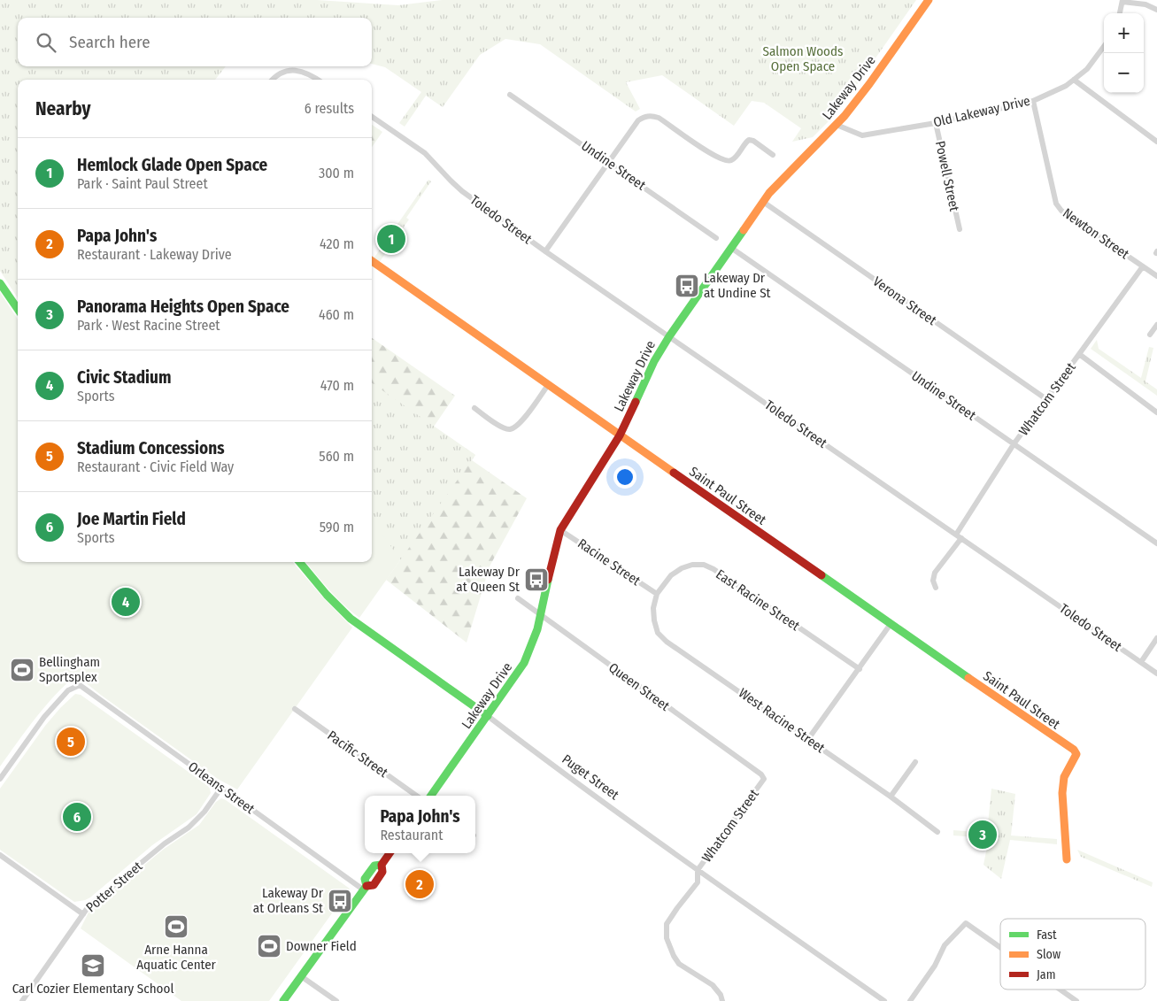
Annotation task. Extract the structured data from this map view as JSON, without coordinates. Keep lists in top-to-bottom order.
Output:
{
  "streets": {
    "street": [
      "Lakeway Drive",
      "Old Lakeway Drive",
      "Undine Street",
      "Powell Street",
      "Toledo Street",
      "Newton Street",
      "Verona Street",
      "Whatcom Street",
      "Saint Paul Street",
      "Racine Street",
      "East Racine Street",
      "Queen Street",
      "West Racine Street",
      "Pacific Street",
      "Puget Street",
      "Orleans Street",
      "Potter Street"
    ]
  },
  "crossings": [
    ["Lakeway Drive", "Old Lakeway Drive"],
    ["Lakeway Drive", "Undine Street"],
    ["Lakeway Drive", "Toledo Street"],
    ["Lakeway Drive", "Verona Street"],
    ["Lakeway Drive", "Saint Paul Street"],
    ["Lakeway Drive", "Racine Street"],
    ["Lakeway Drive", "Queen Street"],
    ["Lakeway Drive", "Puget Street"],
    ["Old Lakeway Drive", "Powell Street"],
    ["Old Lakeway Drive", "Newton Street"],
    ["Undine Street", "Whatcom Street"],
    ["Toledo Street", "Whatcom Street"],
    ["Newton Street", "Whatcom Street"],
    ["Verona Street", "Whatcom Street"],
    ["Whatcom Street", "Queen Street"],
    ["Whatcom Street", "Puget Street"],
    ["Racine Street", "East Racine Street"],
    ["Racine Street", "West Racine Street"],
    ["East Racine Street", "West Racine Street"],
    ["Orleans Street", "Potter Street"]
  ],
  "parks": ["Salmon Woods Open Space"],
  "places": {
    "bus stop": ["Lakeway Dr at Undine St", "Lakeway Dr at Queen St", "Lakeway Dr at Orleans St"],
    "sports": ["Bellingham Sportsplex", "Arne Hanna Aquatic Center", "Downer Field"],
    "school or university": ["Carl Cozier Elementary School"]
  },
  "legend": ["Fast", "Slow", "Jam"],
  "page": {
    "map_buttons": ["+", "−"],
    "search": "Search here",
    "heading": ["Nearby", "6 results"],
    "list": [
      {
        "mark": "1",
        "name": "Hemlock Glade Open Space",
        "note": "Park · Saint Paul Street",
        "value": "300 m"
      },
      {
        "mark": "2",
        "name": "Papa John's",
        "note": "Restaurant · Lakeway Drive",
        "value": "420 m"
      },
      {
        "mark": "3",
        "name": "Panorama Heights Open Space",
        "note": "Park · West Racine Street",
        "value": "460 m"
      },
      {
        "mark": "4",
        "name": "Civic Stadium",
        "note": "Sports",
        "value": "470 m"
      },
      {
        "mark": "5",
        "name": "Stadium Concessions",
        "note": "Restaurant · Civic Field Way",
        "value": "560 m"
      },
      {
        "mark": "6",
        "name": "Joe Martin Field",
        "note": "Sports",
        "value": "590 m"
      }
    ],
    "pins": [
      "1",
      "4",
      "5",
      "6",
      "3",
      "2"
    ],
    "popup": ["Papa John's", "Restaurant"]
  }
}
